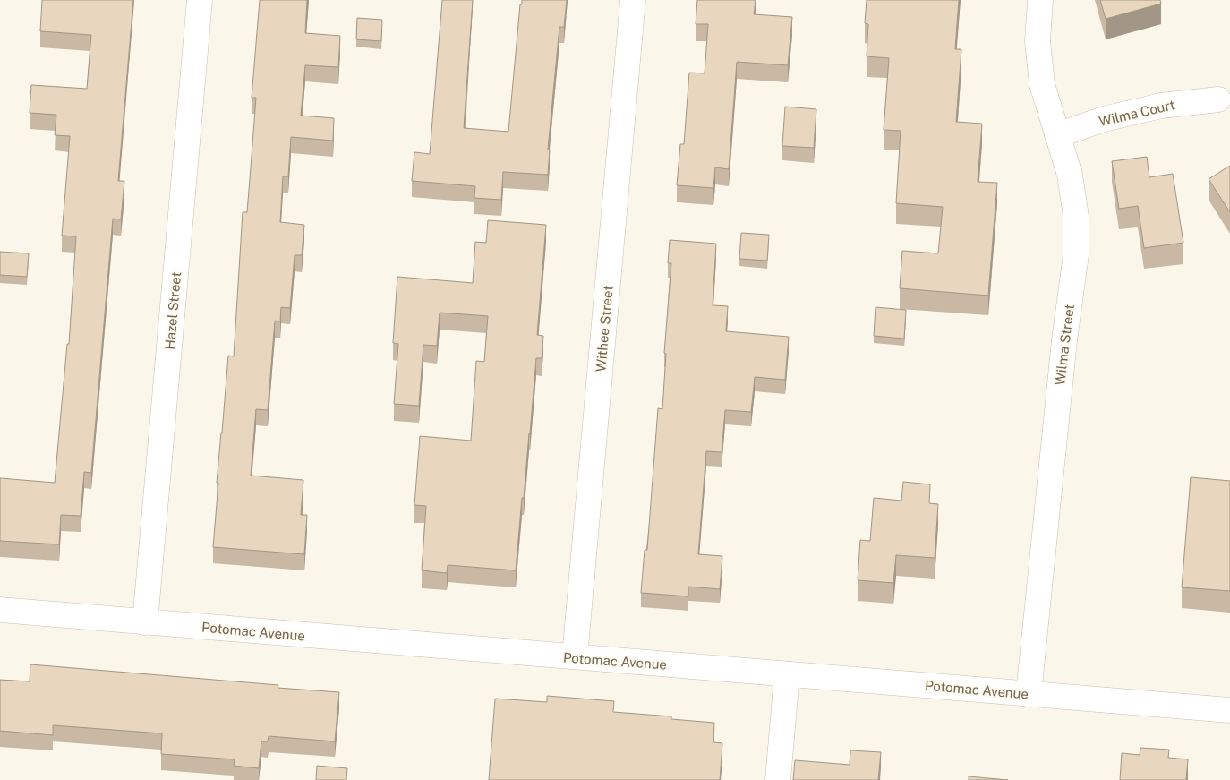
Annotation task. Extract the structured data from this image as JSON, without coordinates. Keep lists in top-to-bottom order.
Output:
{
  "streets": {
    "street": [
      "Wilma Court",
      "Hazel Street",
      "Withee Street",
      "Wilma Street",
      "Potomac Avenue"
    ]
  },
  "crossings": [
    ["Wilma Court", "Wilma Street"],
    ["Hazel Street", "Potomac Avenue"],
    ["Withee Street", "Potomac Avenue"],
    ["Wilma Street", "Potomac Avenue"]
  ]
}
